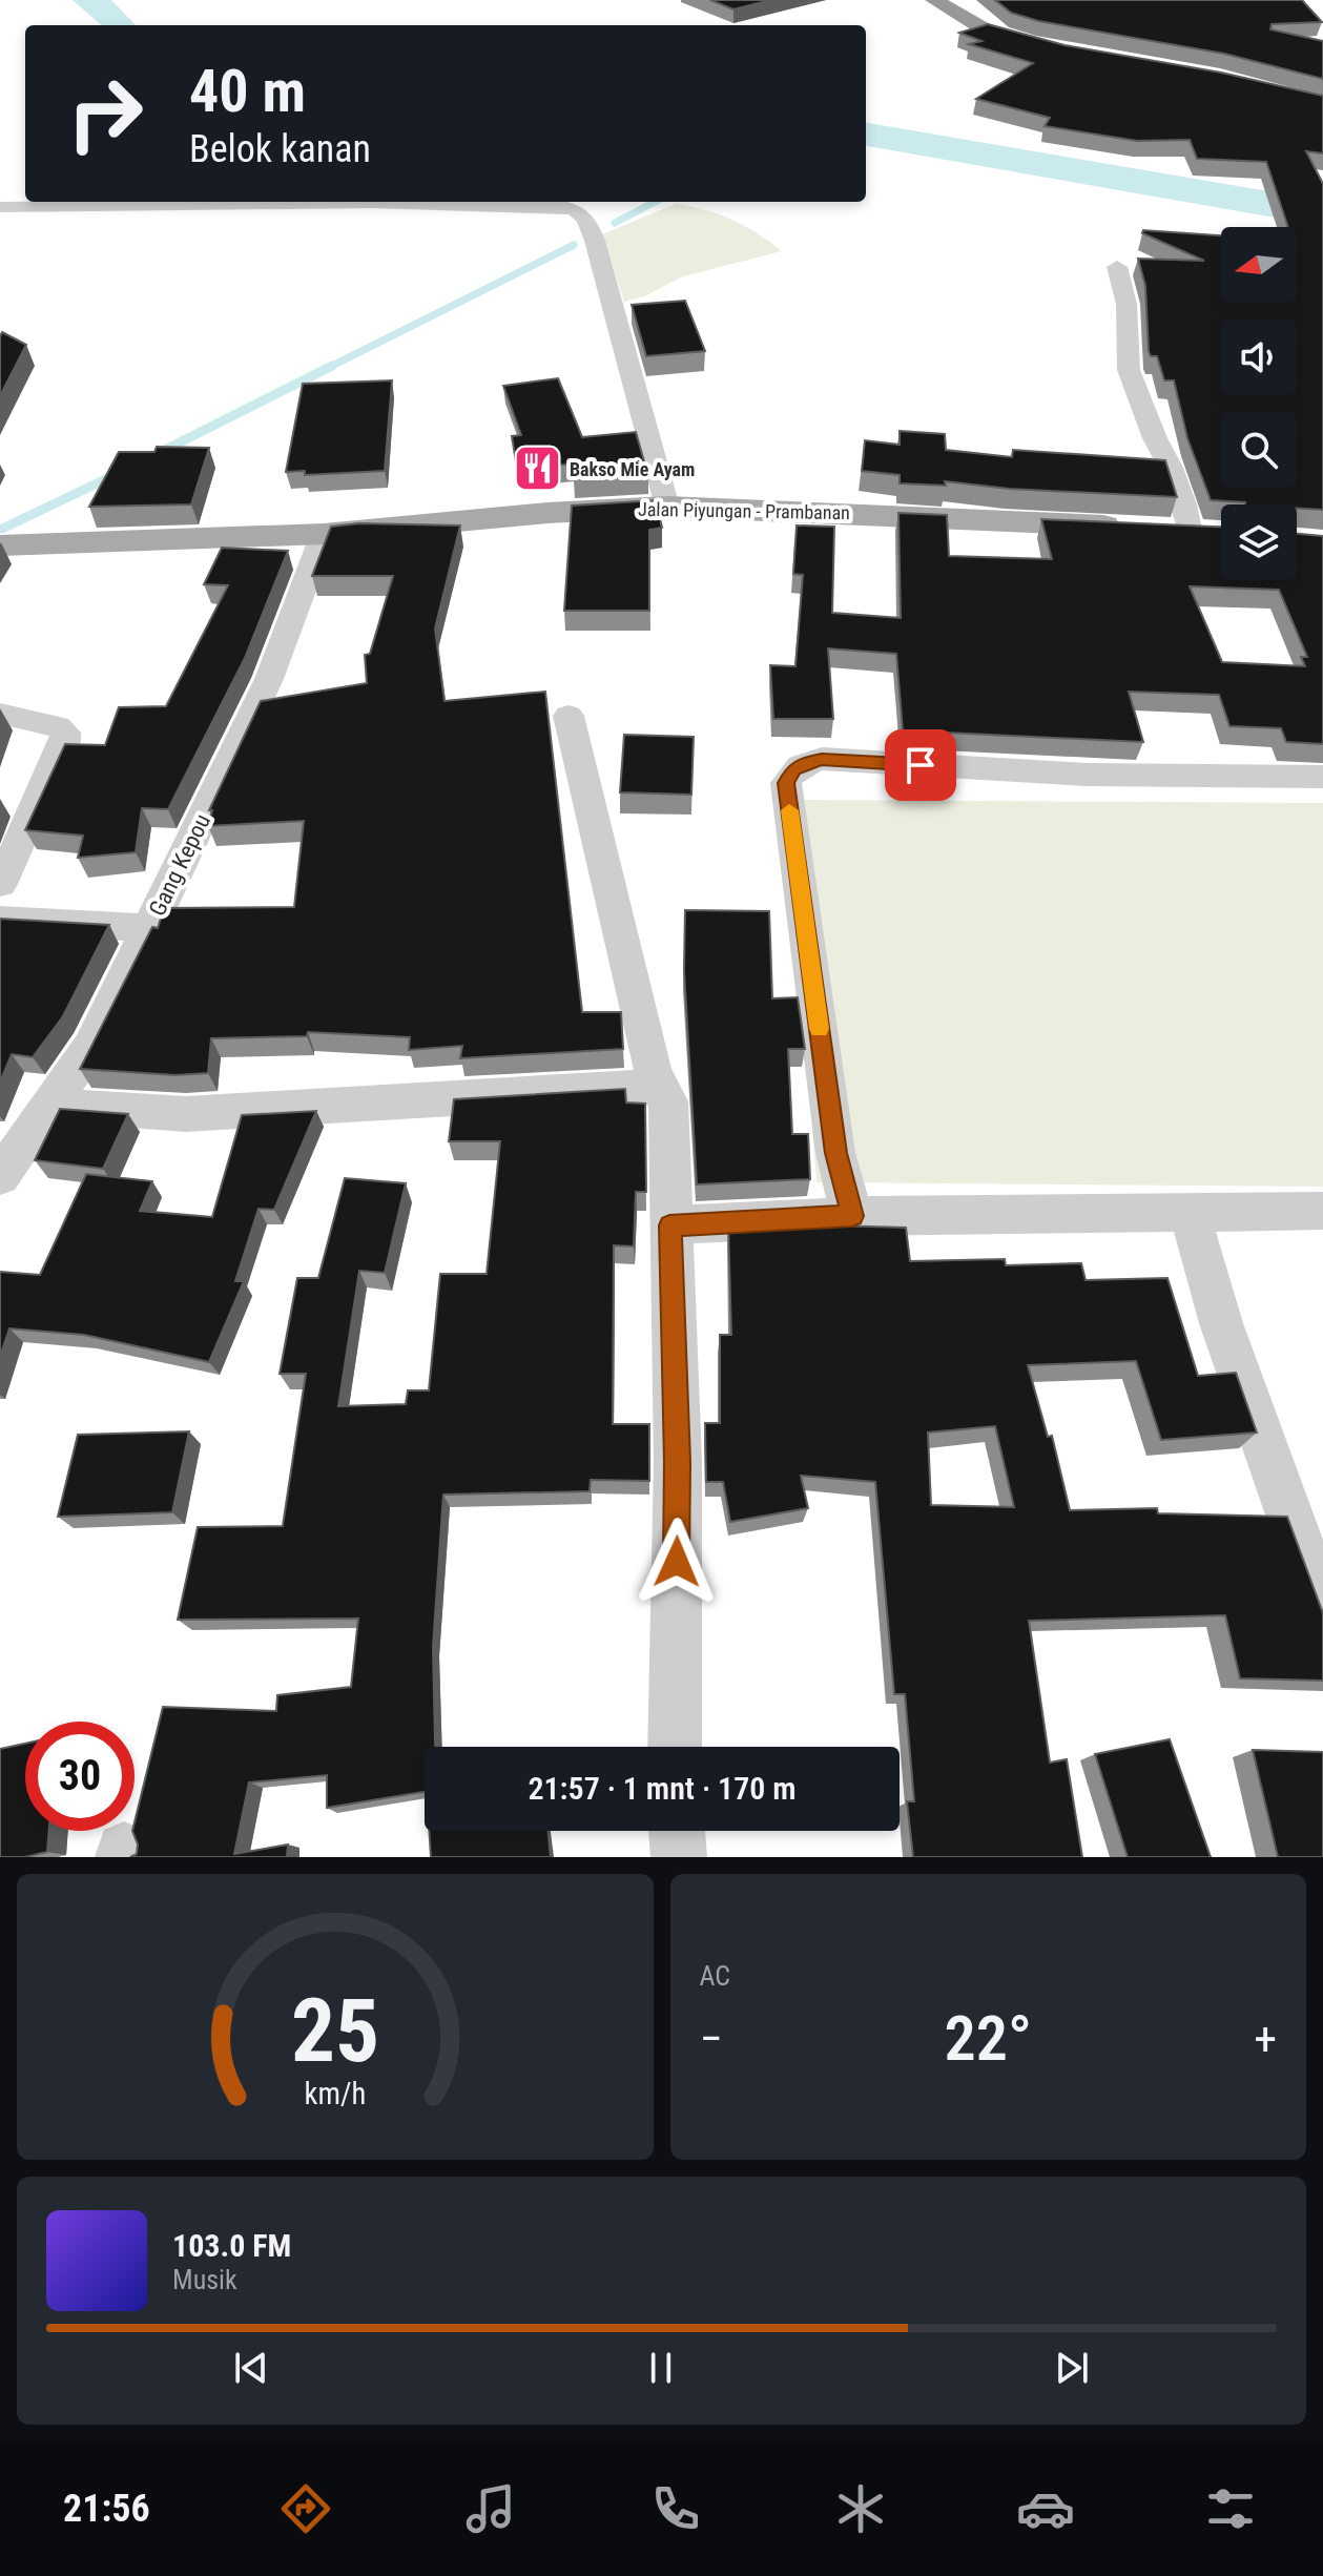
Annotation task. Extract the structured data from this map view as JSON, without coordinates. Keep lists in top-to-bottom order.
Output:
{
  "streets": {
    "main road": ["Jalan Piyungan - Prambanan"],
    "street": ["Gang Kepou"]
  },
  "crossings": [
    ["Jalan Piyungan - Prambanan", "Gang Kepou"]
  ],
  "places": {
    "restaurant": ["Bakso Mie Ayam"]
  },
  "north": "left",
  "page": {
    "turn": ["40 m", "Belok kanan"],
    "limit": "30",
    "trip": "21:57 · 1 mnt · 170 m",
    "tile": "AC",
    "heat": ["−", "22°", "+"],
    "song": ["103.0 FM", "Musik"],
    "tabs": "21:56",
    "gauge": ["25", "km/h"]
  }
}
